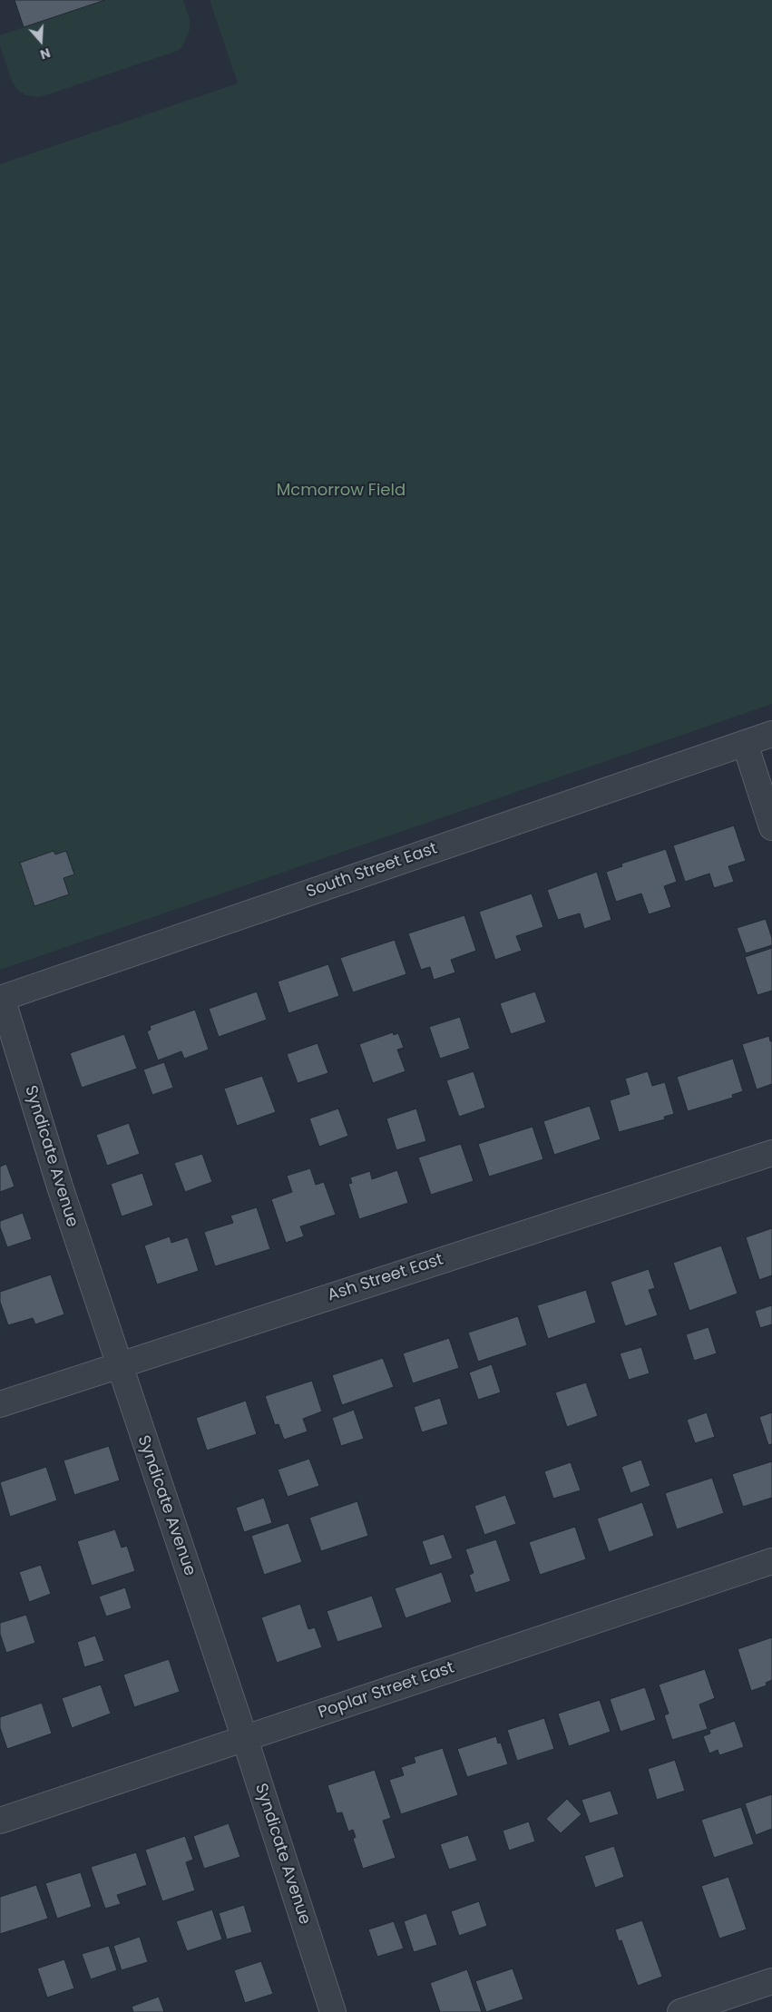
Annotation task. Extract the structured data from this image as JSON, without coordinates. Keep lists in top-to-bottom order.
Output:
{
  "streets": {
    "street": [
      "South Street East",
      "Syndicate Avenue",
      "Ash Street East",
      "Poplar Street East"
    ]
  },
  "crossings": [
    ["South Street East", "Syndicate Avenue"],
    ["Syndicate Avenue", "Ash Street East"],
    ["Syndicate Avenue", "Poplar Street East"]
  ],
  "parks": ["Mcmorrow Field"],
  "north": "bottom"
}
